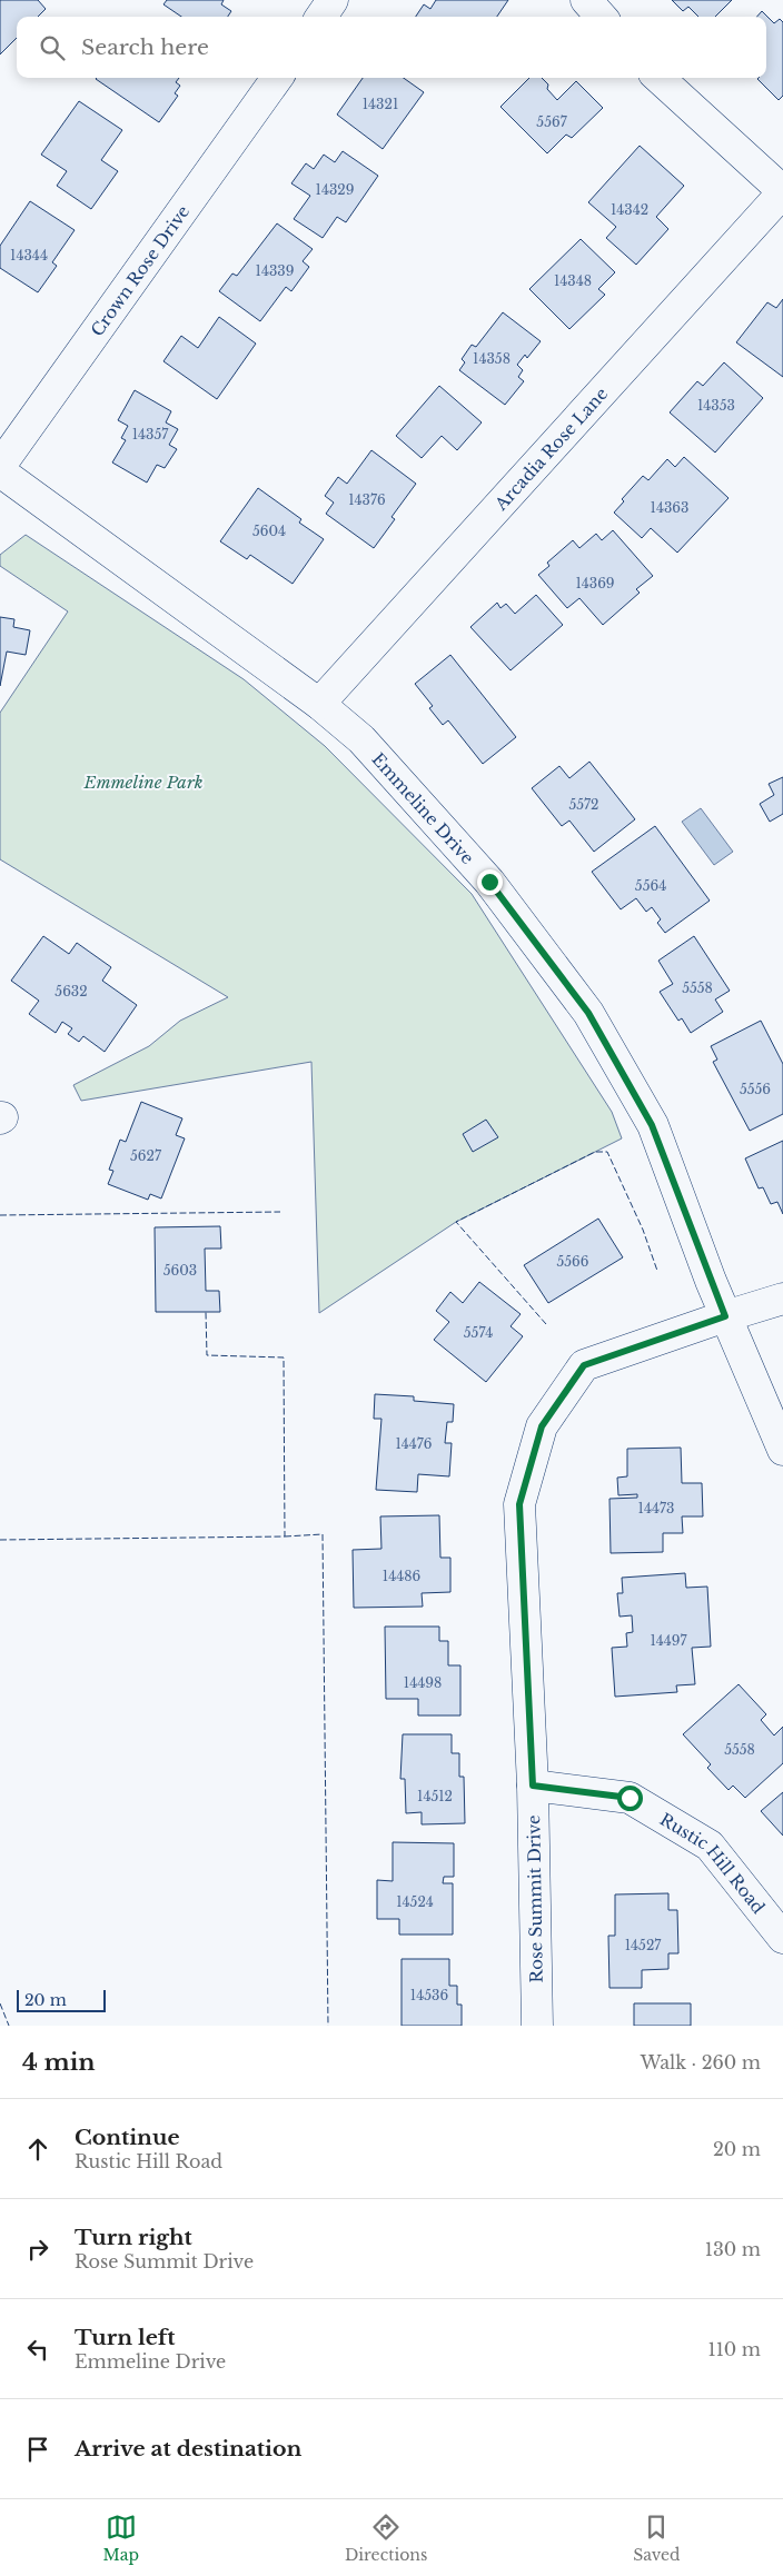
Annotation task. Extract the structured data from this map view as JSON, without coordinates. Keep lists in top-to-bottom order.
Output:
{
  "streets": {
    "street": [
      "Crown Rose Drive",
      "Arcadia Rose Lane",
      "Emmeline Drive",
      "Rustic Hill Road",
      "Rose Summit Drive"
    ]
  },
  "crossings": [
    ["Arcadia Rose Lane", "Emmeline Drive"],
    ["Emmeline Drive", "Rose Summit Drive"],
    ["Rustic Hill Road", "Rose Summit Drive"]
  ],
  "parks": ["Emmeline Park"],
  "house_numbers": [
    "14321",
    "5567",
    "14329",
    "14342",
    "14344",
    "14339",
    "14348",
    "14358",
    "14353",
    "14357",
    "14376",
    "14363",
    "5604",
    "14369",
    "5572",
    "5564",
    "5558",
    "5632",
    "5556",
    "5627",
    "5566",
    "5603",
    "5574",
    "14476",
    "14473",
    "14486",
    "14497",
    "14498",
    "5558",
    "14512",
    "14524",
    "14527",
    "14536"
  ],
  "scale_bar": "20 m",
  "page": {
    "search": "Search here",
    "scale": "20 m",
    "heading": ["4 min", "Walk · 260 m"],
    "list": [
      ["Continue", "Rustic Hill Road", "20 m"],
      ["Turn right", "Rose Summit Drive", "130 m"],
      ["Turn left", "Emmeline Drive", "110 m"],
      "Arrive at destination"
    ],
    "nav": ["Map", "Directions", "Saved"]
  }
}
